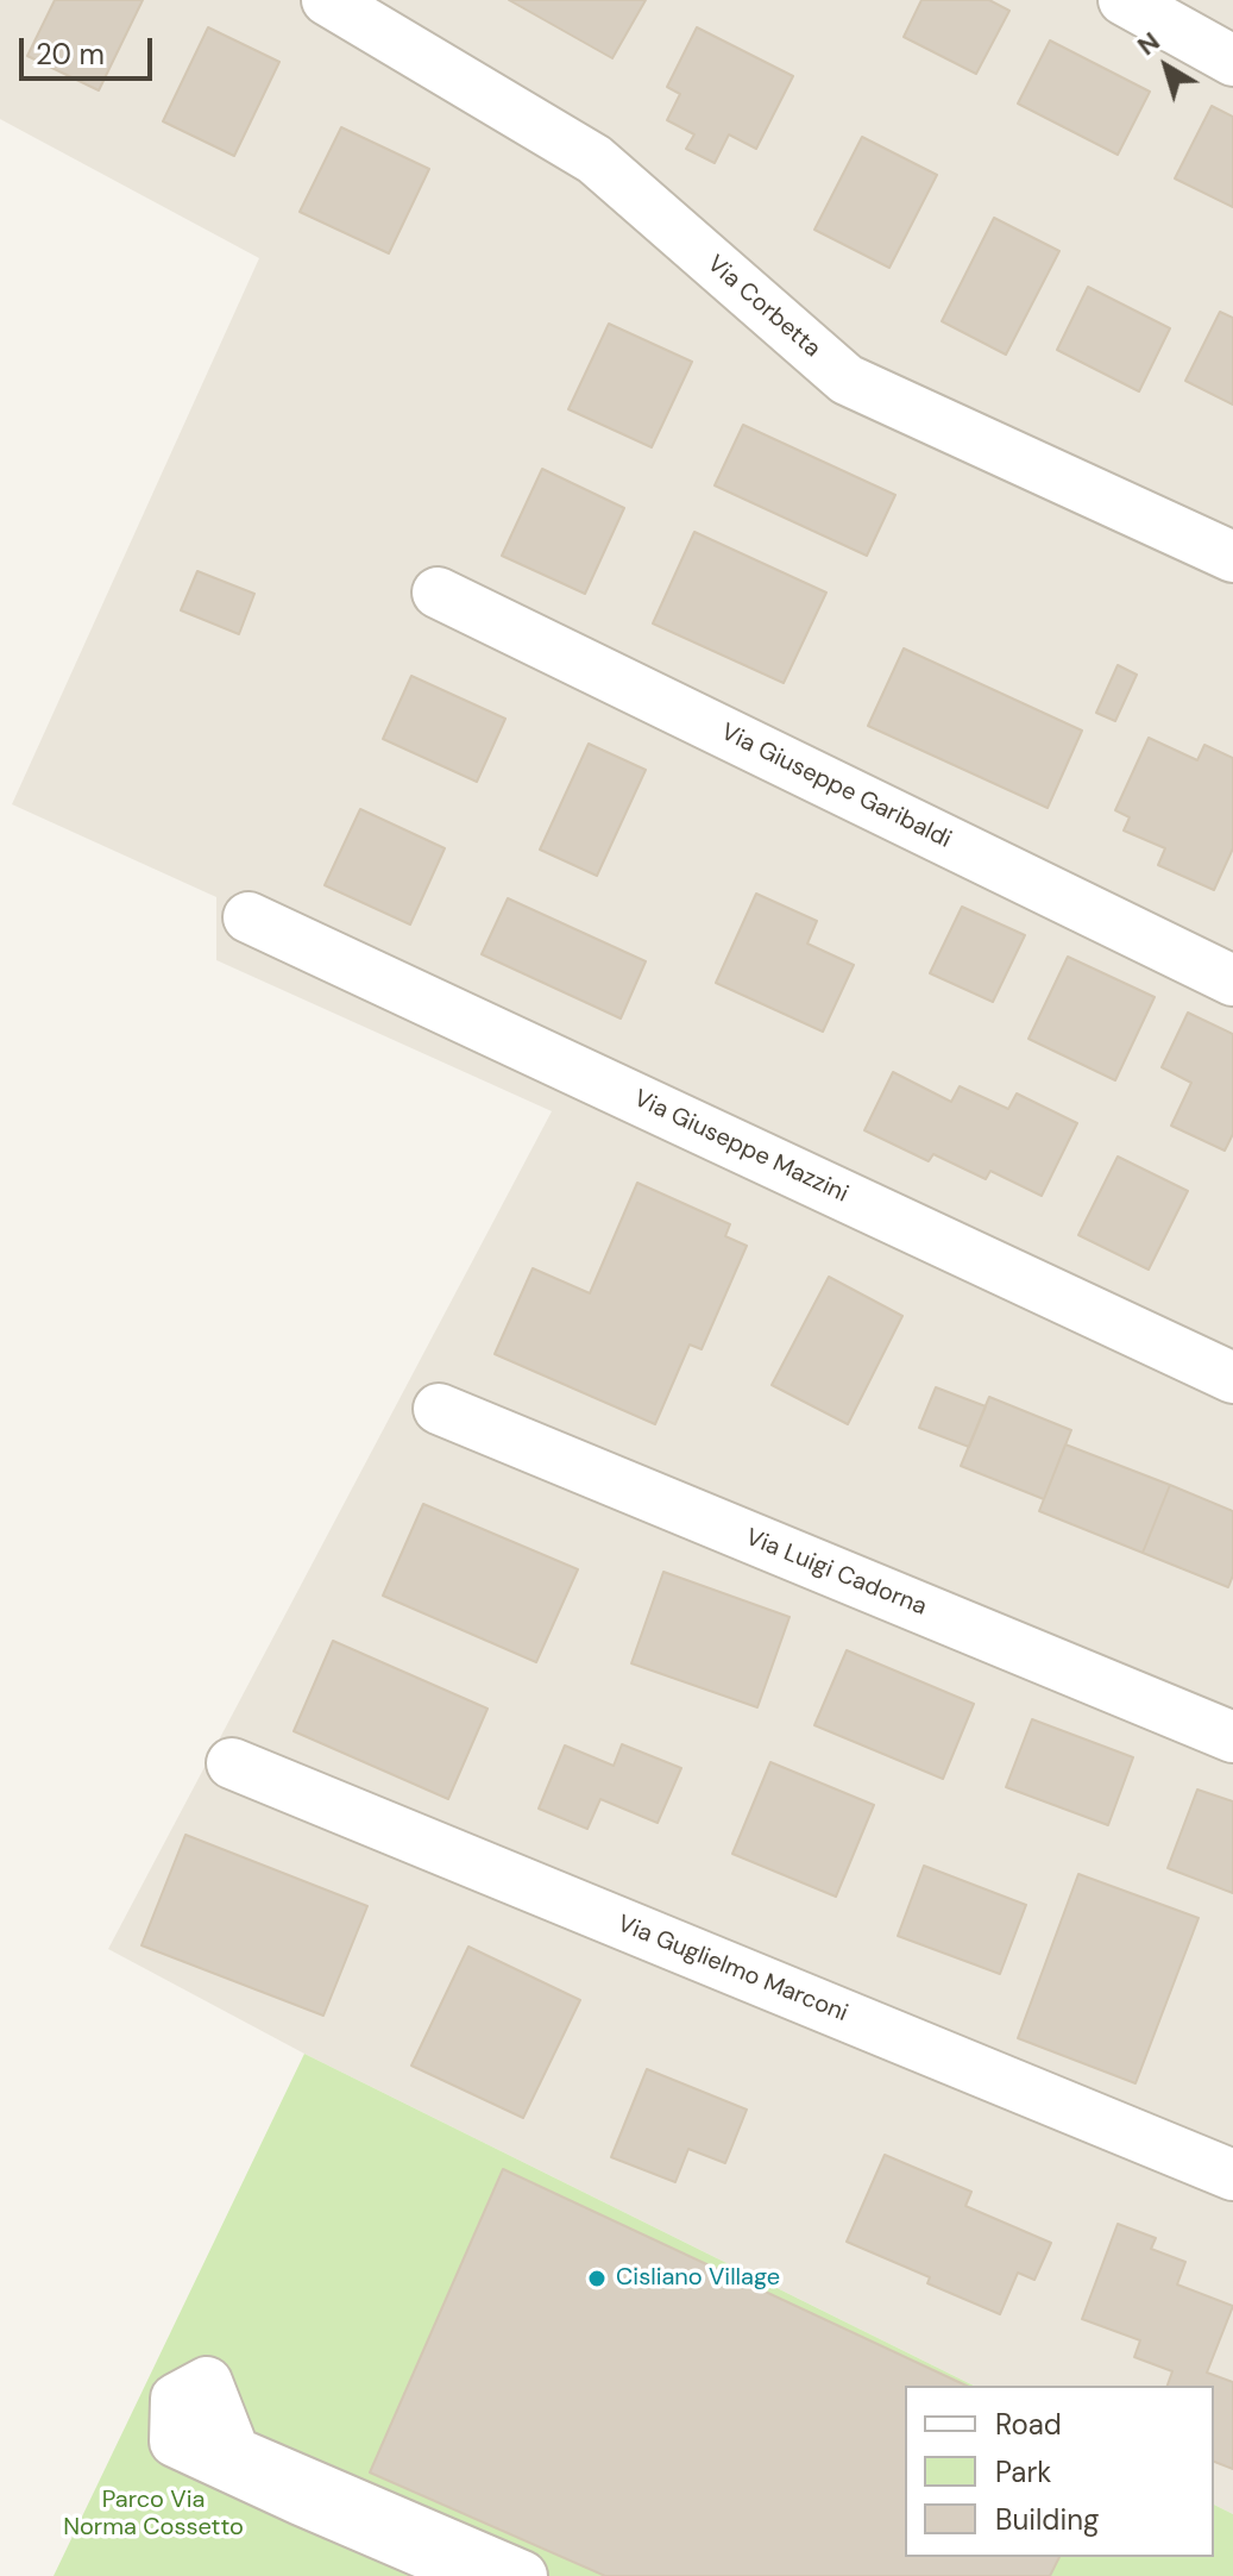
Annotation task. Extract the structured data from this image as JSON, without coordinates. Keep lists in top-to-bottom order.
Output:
{
  "streets": {
    "street": [
      "Via Corbetta",
      "Via Giuseppe Garibaldi",
      "Via Giuseppe Mazzini",
      "Via Luigi Cadorna",
      "Via Guglielmo Marconi"
    ]
  },
  "parks": ["Parco Via Norma Cossetto"],
  "places": ["Cisliano Village"],
  "legend": ["Road", "Park", "Building"],
  "scale_bar": "20 m",
  "north": "top left"
}
